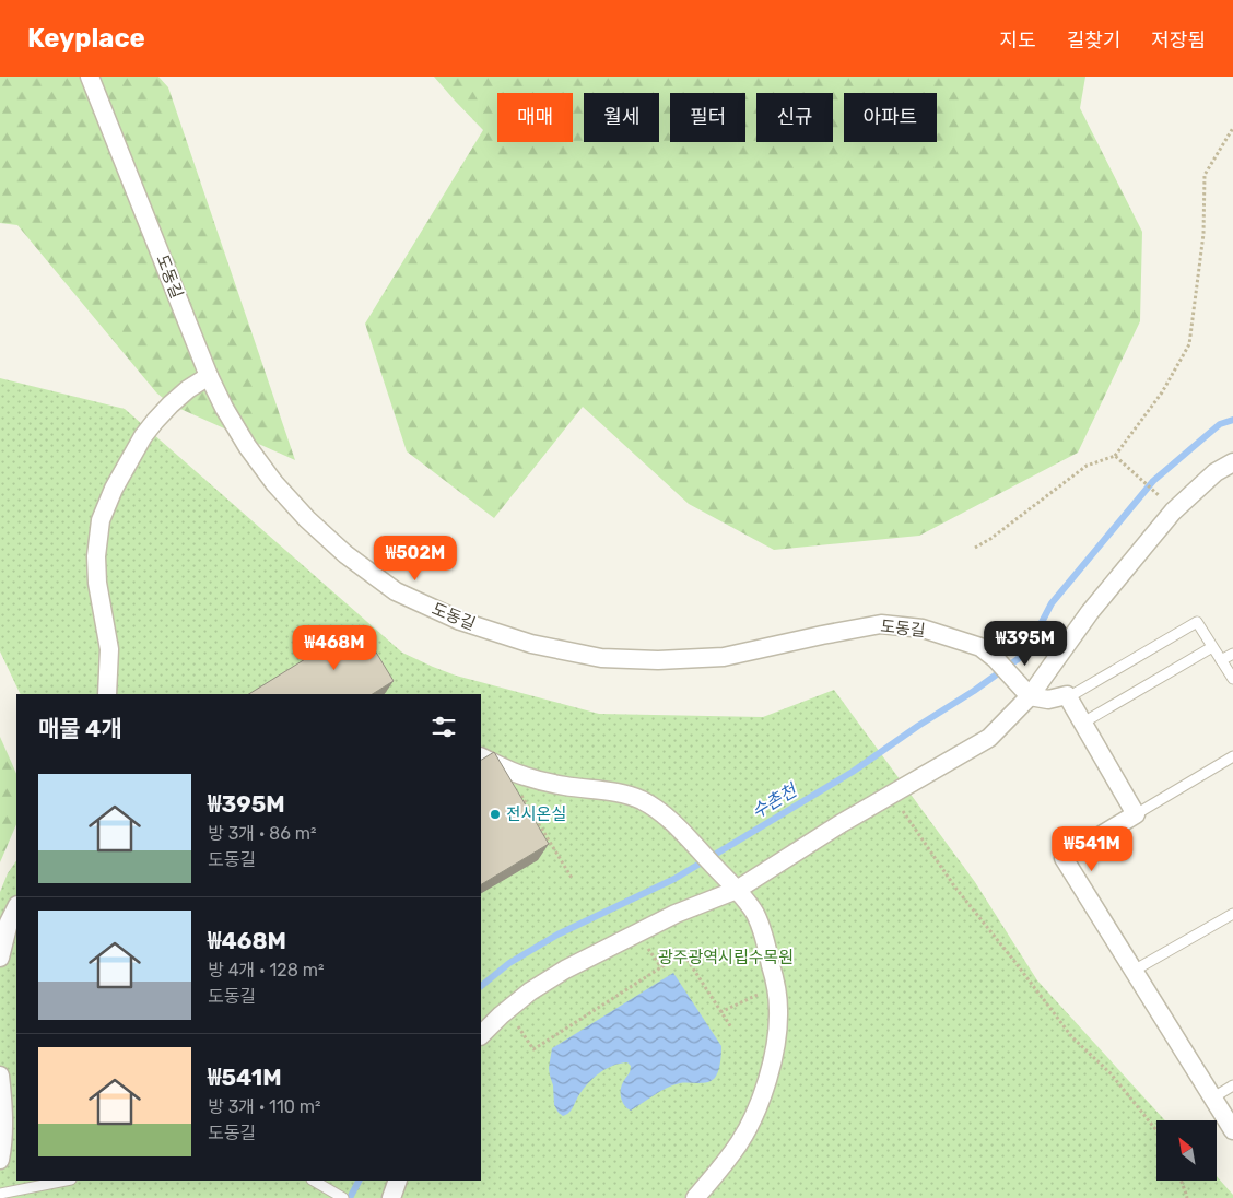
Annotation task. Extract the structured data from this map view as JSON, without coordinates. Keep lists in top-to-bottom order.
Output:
{
  "streets": {
    "street": ["도동길"]
  },
  "water": ["수촌천"],
  "parks": ["광주광역시립수목원"],
  "places": ["전시온실"],
  "north": "top left",
  "page": {
    "header": "Keyplace",
    "nav": ["지도", "길찾기", "저장됨"],
    "chip": [
      "매매",
      "월세",
      "필터",
      "신규",
      "아파트"
    ],
    "price": [
      "₩502M",
      "₩395M",
      "₩468M",
      "₩541M"
    ],
    "heading": "매물 4개",
    "list": [
      {
        "name": "₩395M",
        "note": "방 3개 · 86 m² · 도동길"
      },
      {
        "name": "₩468M",
        "note": "방 4개 · 128 m² · 도동길"
      },
      {
        "name": "₩541M",
        "note": "방 3개 · 110 m² · 도동길"
      }
    ]
  }
}
